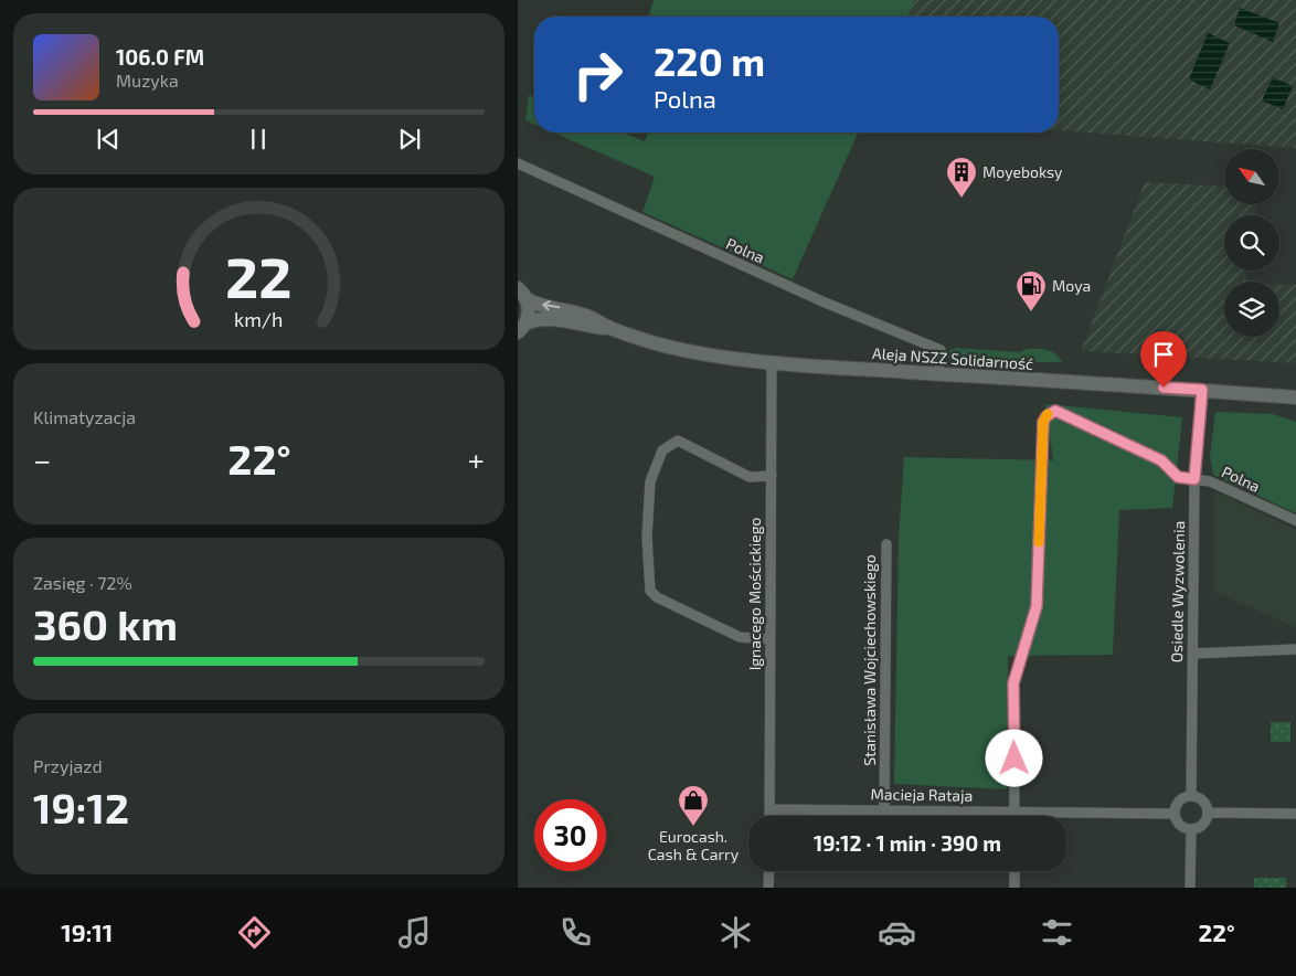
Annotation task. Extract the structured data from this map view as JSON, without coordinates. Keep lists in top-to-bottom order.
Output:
{
  "streets": {
    "street": [
      "Polna",
      "Aleja NSZZ Solidarność",
      "Osiedle Wyzwolenia",
      "Ignacego Mościckiego",
      "Stanisława Wojciechowskiego",
      "Macieja Rataja"
    ]
  },
  "crossings": [
    ["Polna", "Aleja NSZZ Solidarność"],
    ["Polna", "Osiedle Wyzwolenia"],
    ["Polna", "Macieja Rataja"],
    ["Aleja NSZZ Solidarność", "Osiedle Wyzwolenia"],
    ["Aleja NSZZ Solidarność", "Ignacego Mościckiego"],
    ["Osiedle Wyzwolenia", "Macieja Rataja"],
    ["Ignacego Mościckiego", "Macieja Rataja"],
    ["Stanisława Wojciechowskiego", "Macieja Rataja"]
  ],
  "places": {
    "building": ["Moyeboksy"],
    "fuel station": ["Moya"],
    "shop": ["Eurocash. Cash & Carry"]
  },
  "north": "top left",
  "page": {
    "turn": ["220 m", "Polna"],
    "song": ["106.0 FM", "Muzyka"],
    "tile": [
      "Klimatyzacja",
      ["Zasięg · 72%", "360 km"],
      ["Przyjazd", "19:12"]
    ],
    "heat": ["−", "22°", "+"],
    "limit": "30",
    "trip": "19:12 · 1 min · 390 m",
    "tabs": ["19:11", "22°"],
    "gauge": ["22", "km/h"]
  }
}
